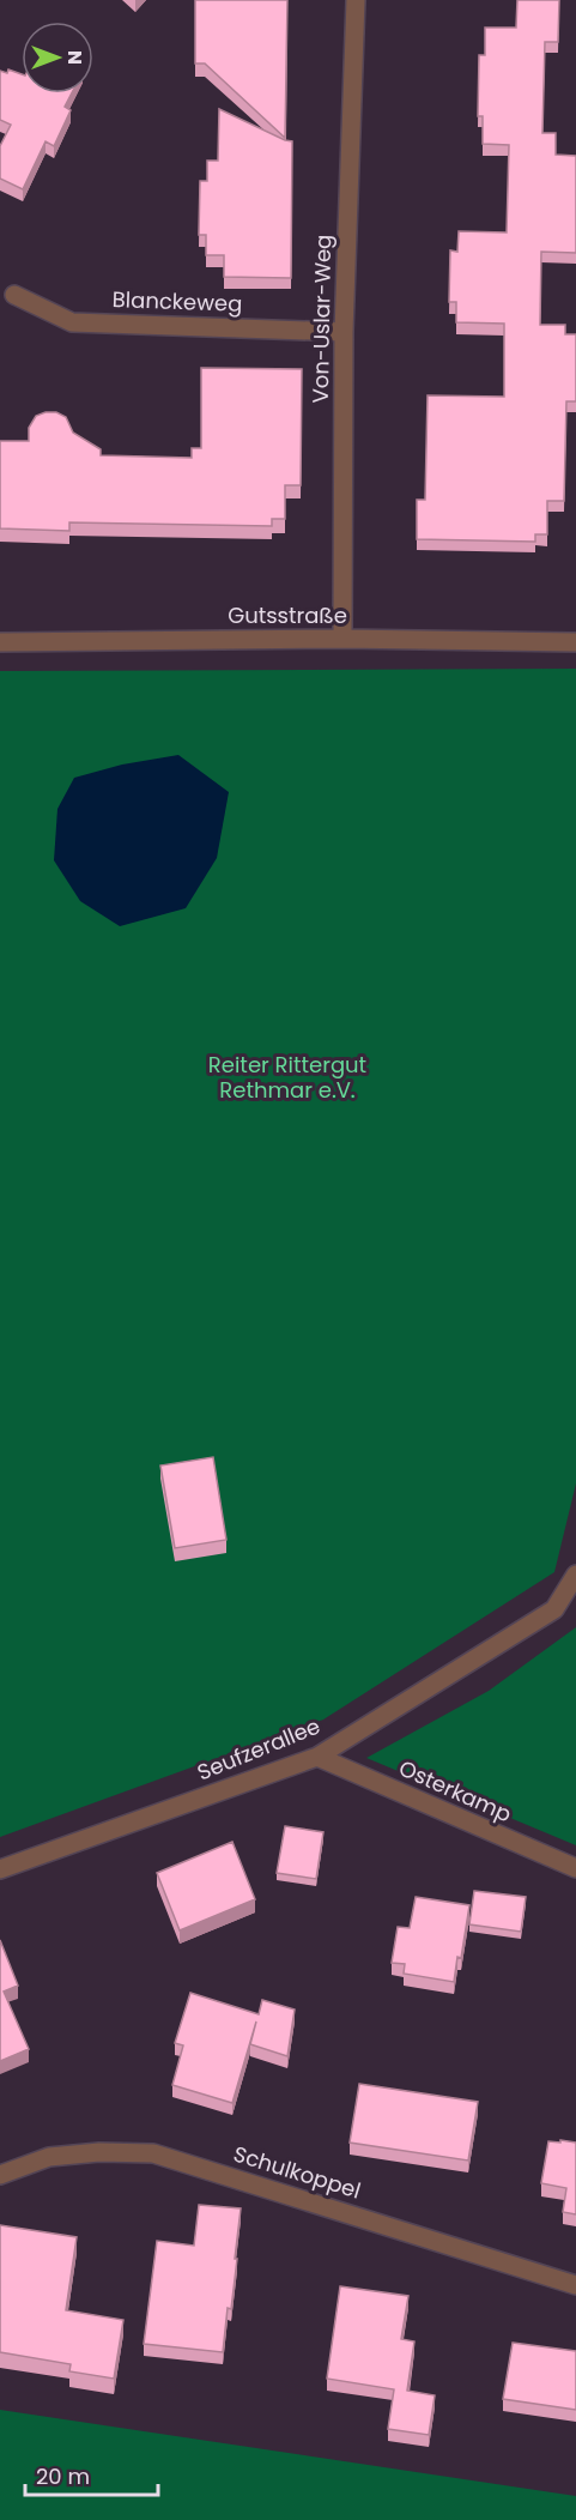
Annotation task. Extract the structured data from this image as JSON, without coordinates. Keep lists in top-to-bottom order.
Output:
{
  "streets": {
    "street": [
      "Blanckeweg",
      "Von-Uslar-Weg",
      "Gutsstraße",
      "Seufzerallee",
      "Osterkamp",
      "Schulkoppel"
    ]
  },
  "crossings": [
    ["Blanckeweg", "Von-Uslar-Weg"],
    ["Von-Uslar-Weg", "Gutsstraße"],
    ["Seufzerallee", "Osterkamp"]
  ],
  "parks": ["Reiter Rittergut Rethmar e.V."],
  "scale_bar": "20 m",
  "north": "right"
}
